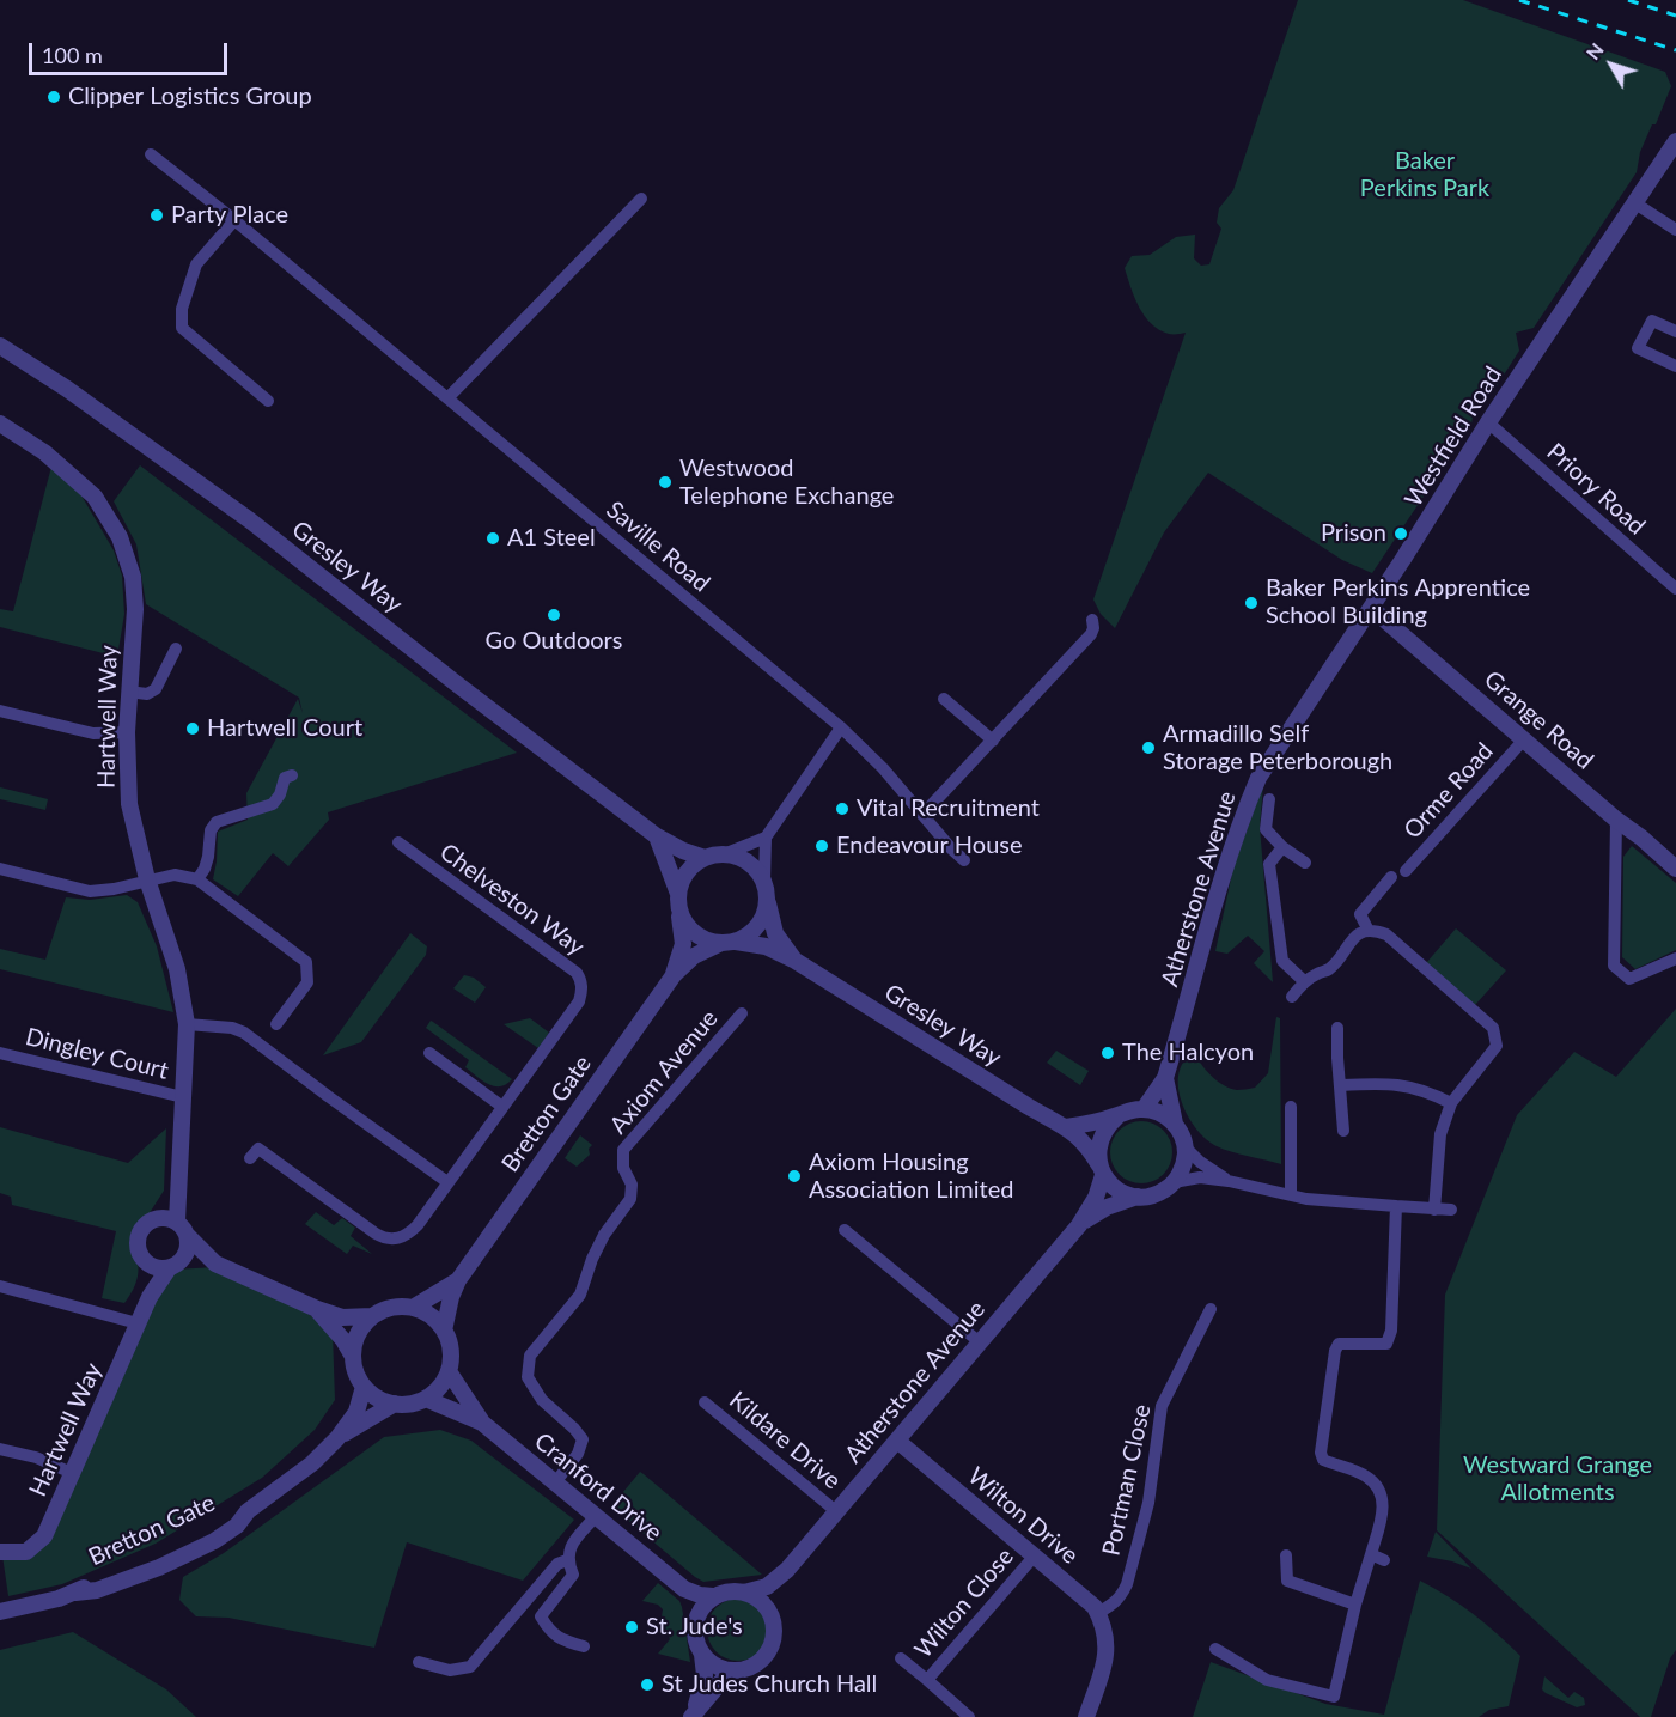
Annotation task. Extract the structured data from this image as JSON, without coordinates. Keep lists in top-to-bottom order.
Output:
{
  "streets": {
    "street": [
      "Westfield Road",
      "Priory Road",
      "Saville Road",
      "Gresley Way",
      "Hartwell Way",
      "Grange Road",
      "Orme Road",
      "Atherstone Avenue",
      "Chelveston Way",
      "Dingley Court",
      "Axiom Avenue",
      "Bretton Gate",
      "Kildare Drive",
      "Portman Close",
      "Cranford Drive",
      "Wilton Drive",
      "Wilton Close"
    ]
  },
  "crossings": [
    ["Westfield Road", "Priory Road"],
    ["Westfield Road", "Grange Road"],
    ["Westfield Road", "Atherstone Avenue"],
    ["Gresley Way", "Atherstone Avenue"],
    ["Gresley Way", "Bretton Gate"],
    ["Hartwell Way", "Dingley Court"],
    ["Grange Road", "Orme Road"],
    ["Atherstone Avenue", "Kildare Drive"],
    ["Atherstone Avenue", "Cranford Drive"],
    ["Atherstone Avenue", "Wilton Drive"],
    ["Axiom Avenue", "Cranford Drive"],
    ["Bretton Gate", "Cranford Drive"],
    ["Portman Close", "Wilton Drive"],
    ["Wilton Drive", "Wilton Close"]
  ],
  "parks": ["Baker Perkins Park", "Westward Grange Allotments"],
  "places": [
    "Clipper Logistics Group",
    "Party Place",
    "Westwood Telephone Exchange",
    "Prison",
    "A1 Steel",
    "Baker Perkins Apprentice School Building",
    "Go Outdoors",
    "Hartwell Court",
    "Armadillo Self Storage Peterborough",
    "Vital Recruitment",
    "Endeavour House",
    "The Halcyon",
    "Axiom Housing Association Limited",
    "St. Jude's",
    "St Judes Church Hall"
  ],
  "scale_bar": "100 m",
  "north": "top left"
}
